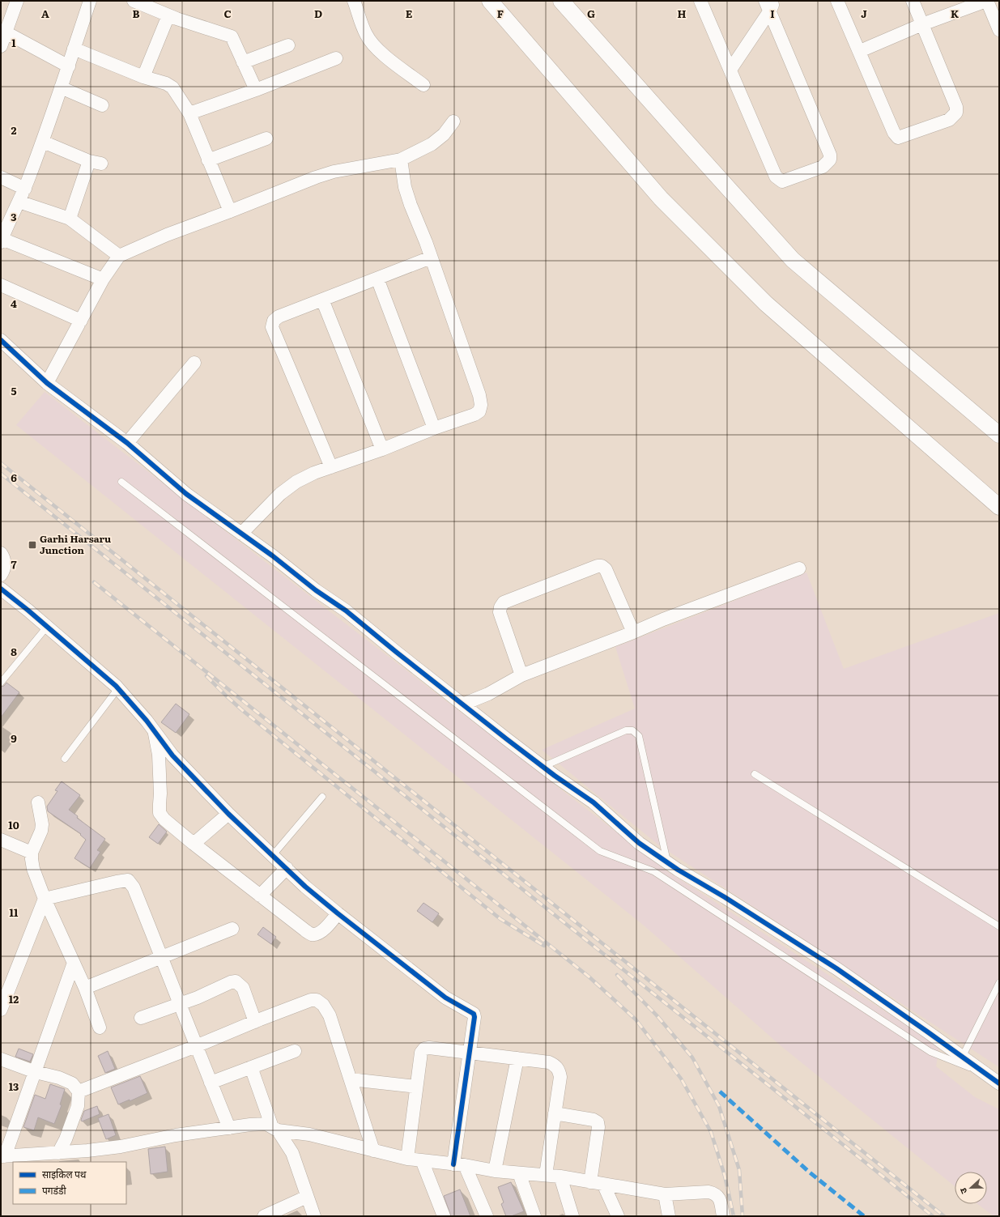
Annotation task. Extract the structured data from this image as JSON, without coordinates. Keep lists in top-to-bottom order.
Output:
{
  "places": {
    "transit": ["Garhi Harsaru Junction"]
  },
  "legend": ["साइकिल पथ", "पगडंडी"],
  "north": "left",
  "grid": {
    "columns": [
      "A",
      "B",
      "C",
      "D",
      "E",
      "F",
      "G",
      "H",
      "I",
      "J",
      "K"
    ],
    "rows": [
      "1",
      "2",
      "3",
      "4",
      "5",
      "6",
      "7",
      "8",
      "9",
      "10",
      "11",
      "12",
      "13"
    ]
  }
}
